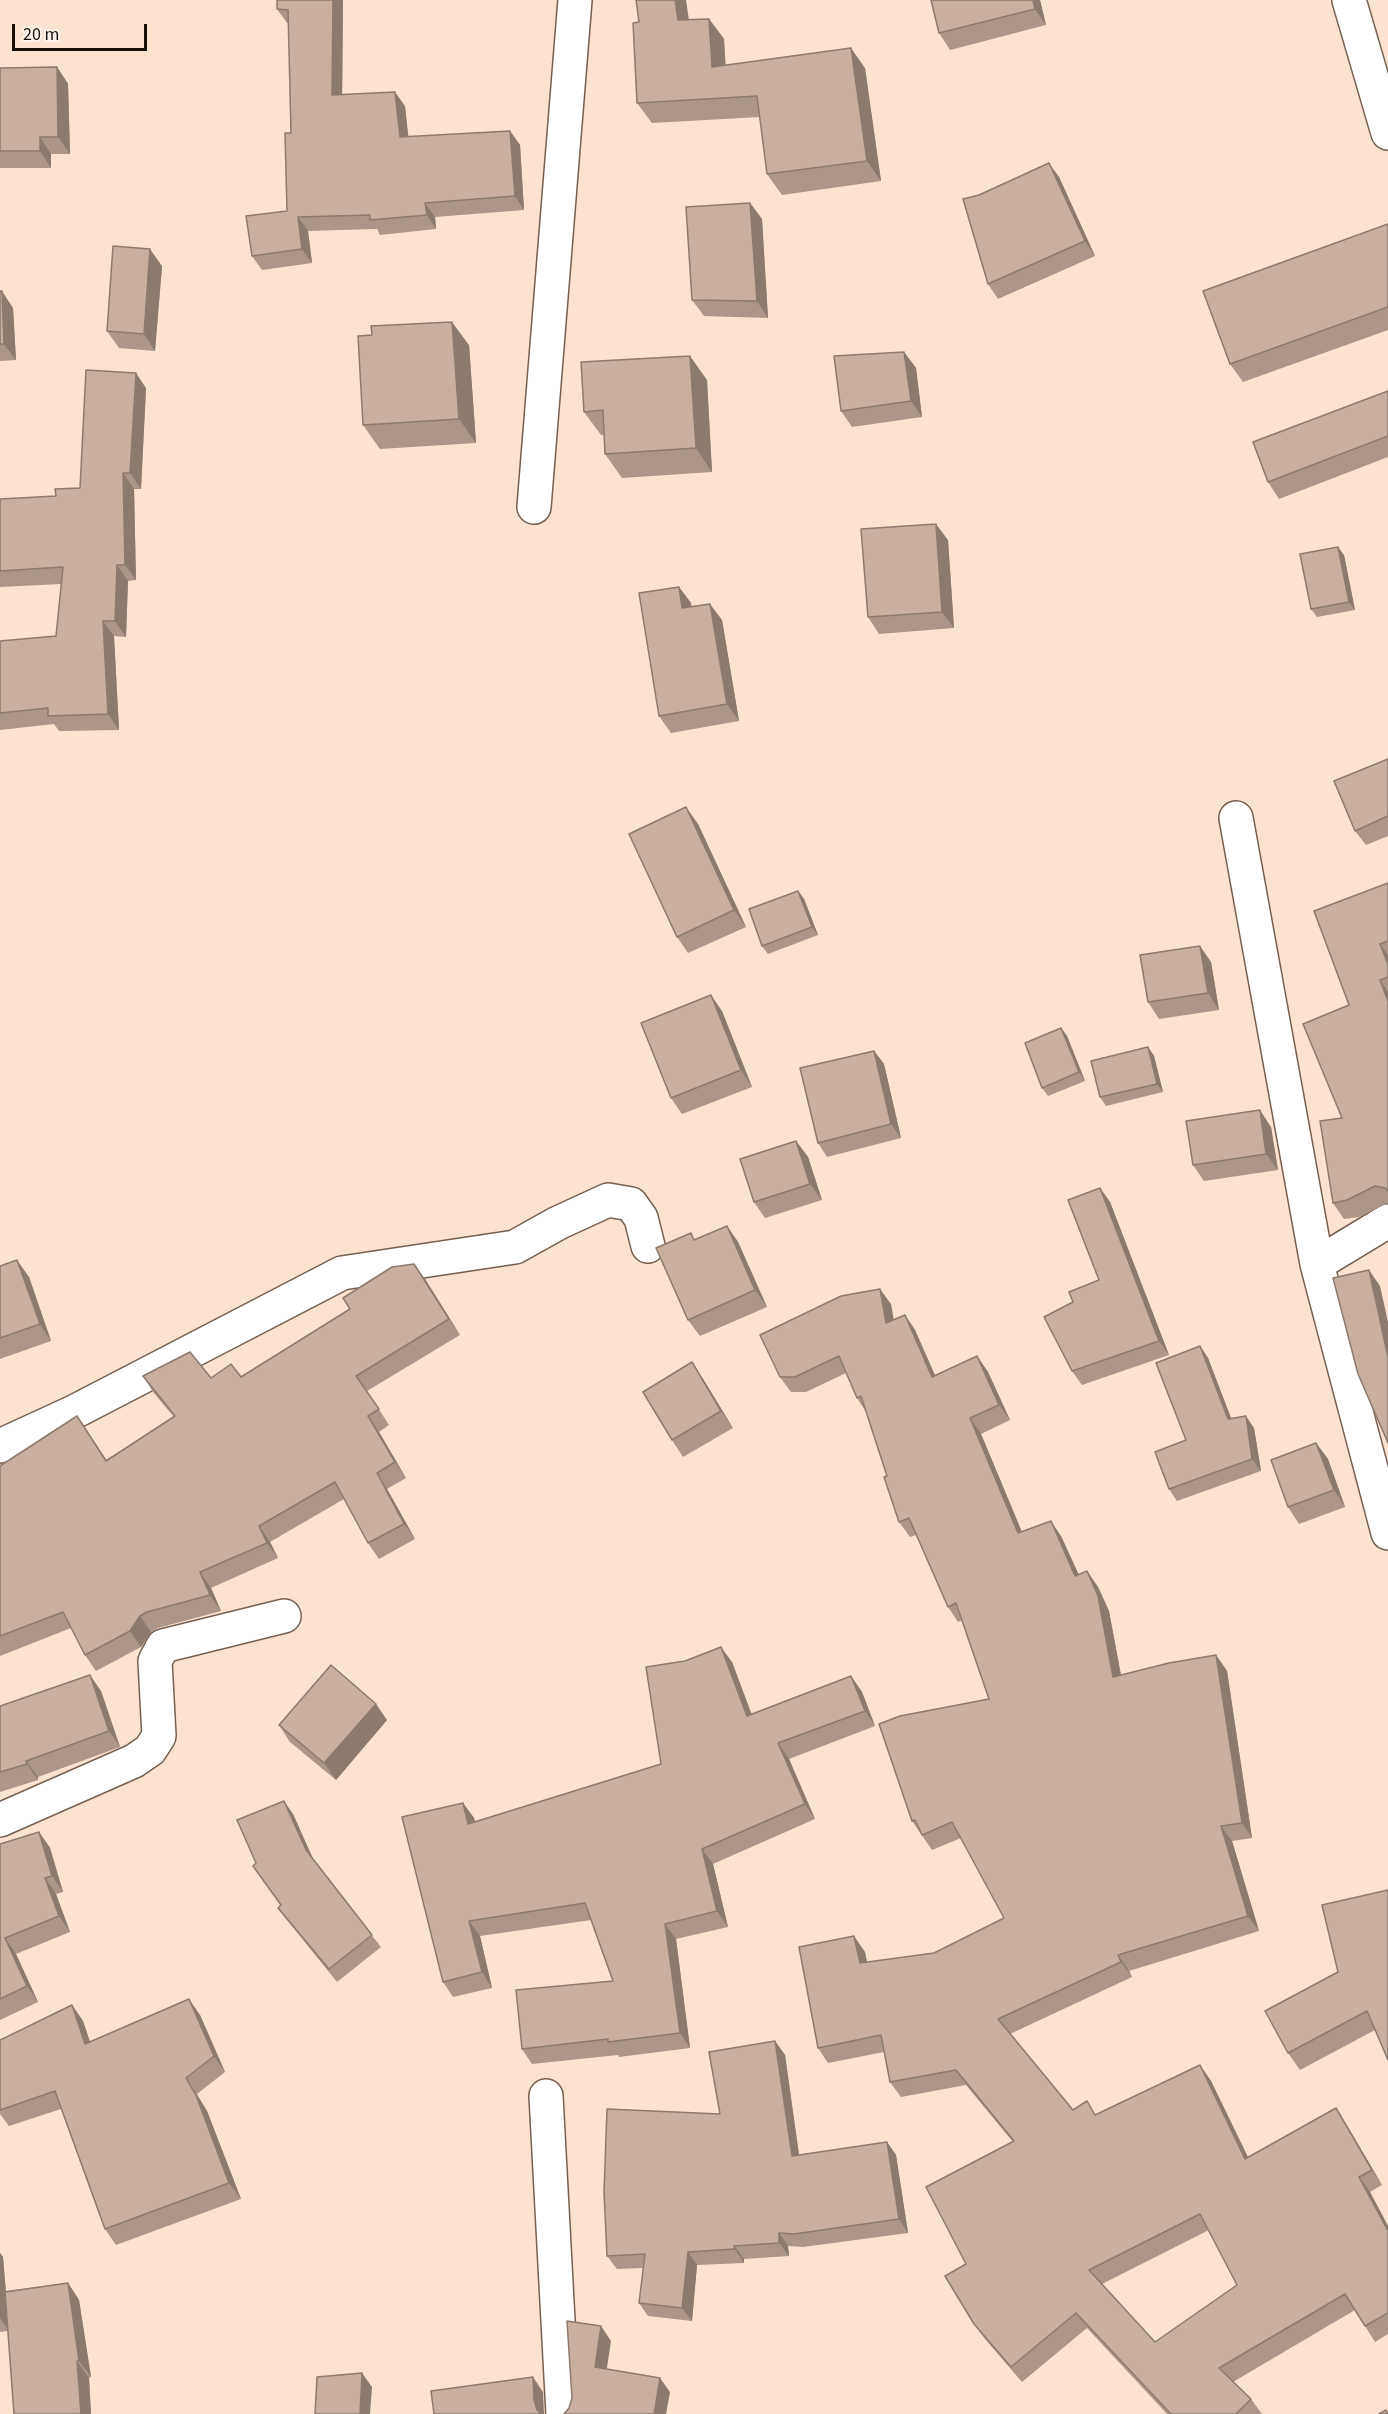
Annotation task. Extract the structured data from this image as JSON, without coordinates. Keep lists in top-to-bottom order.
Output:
{
  "scale_bar": "20 m"
}
